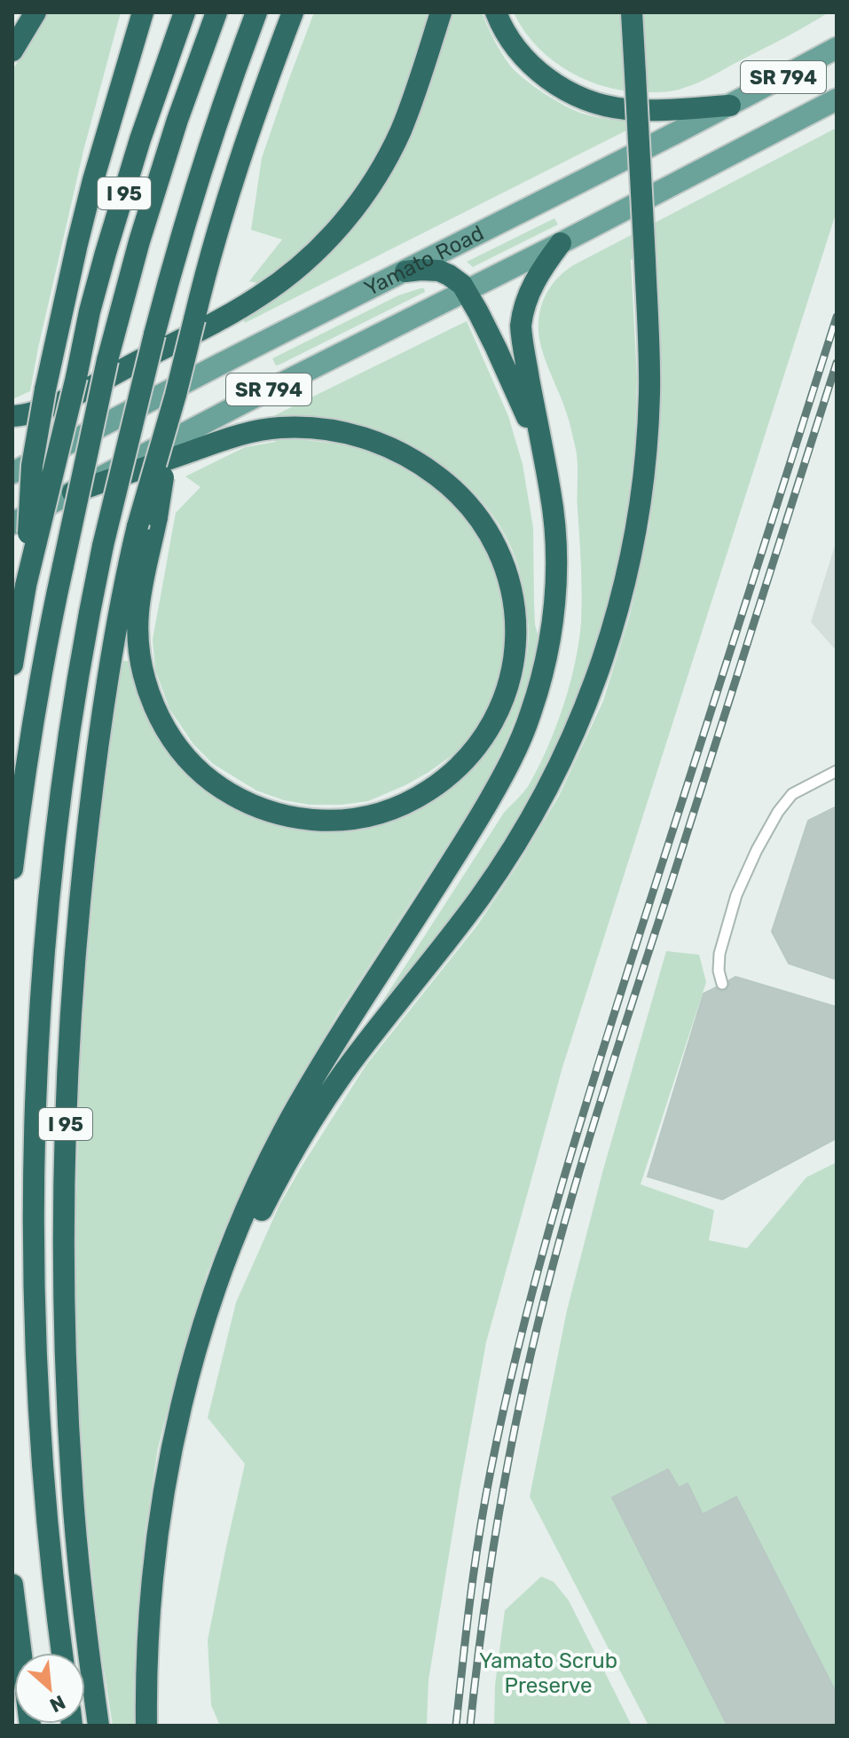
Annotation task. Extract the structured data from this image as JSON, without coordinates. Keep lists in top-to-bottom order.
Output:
{
  "streets": {
    "highway": ["I 95"],
    "main road": ["SR 794", "Yamato Road"]
  },
  "parks": ["Yamato Scrub Preserve"],
  "north": "bottom right"
}
